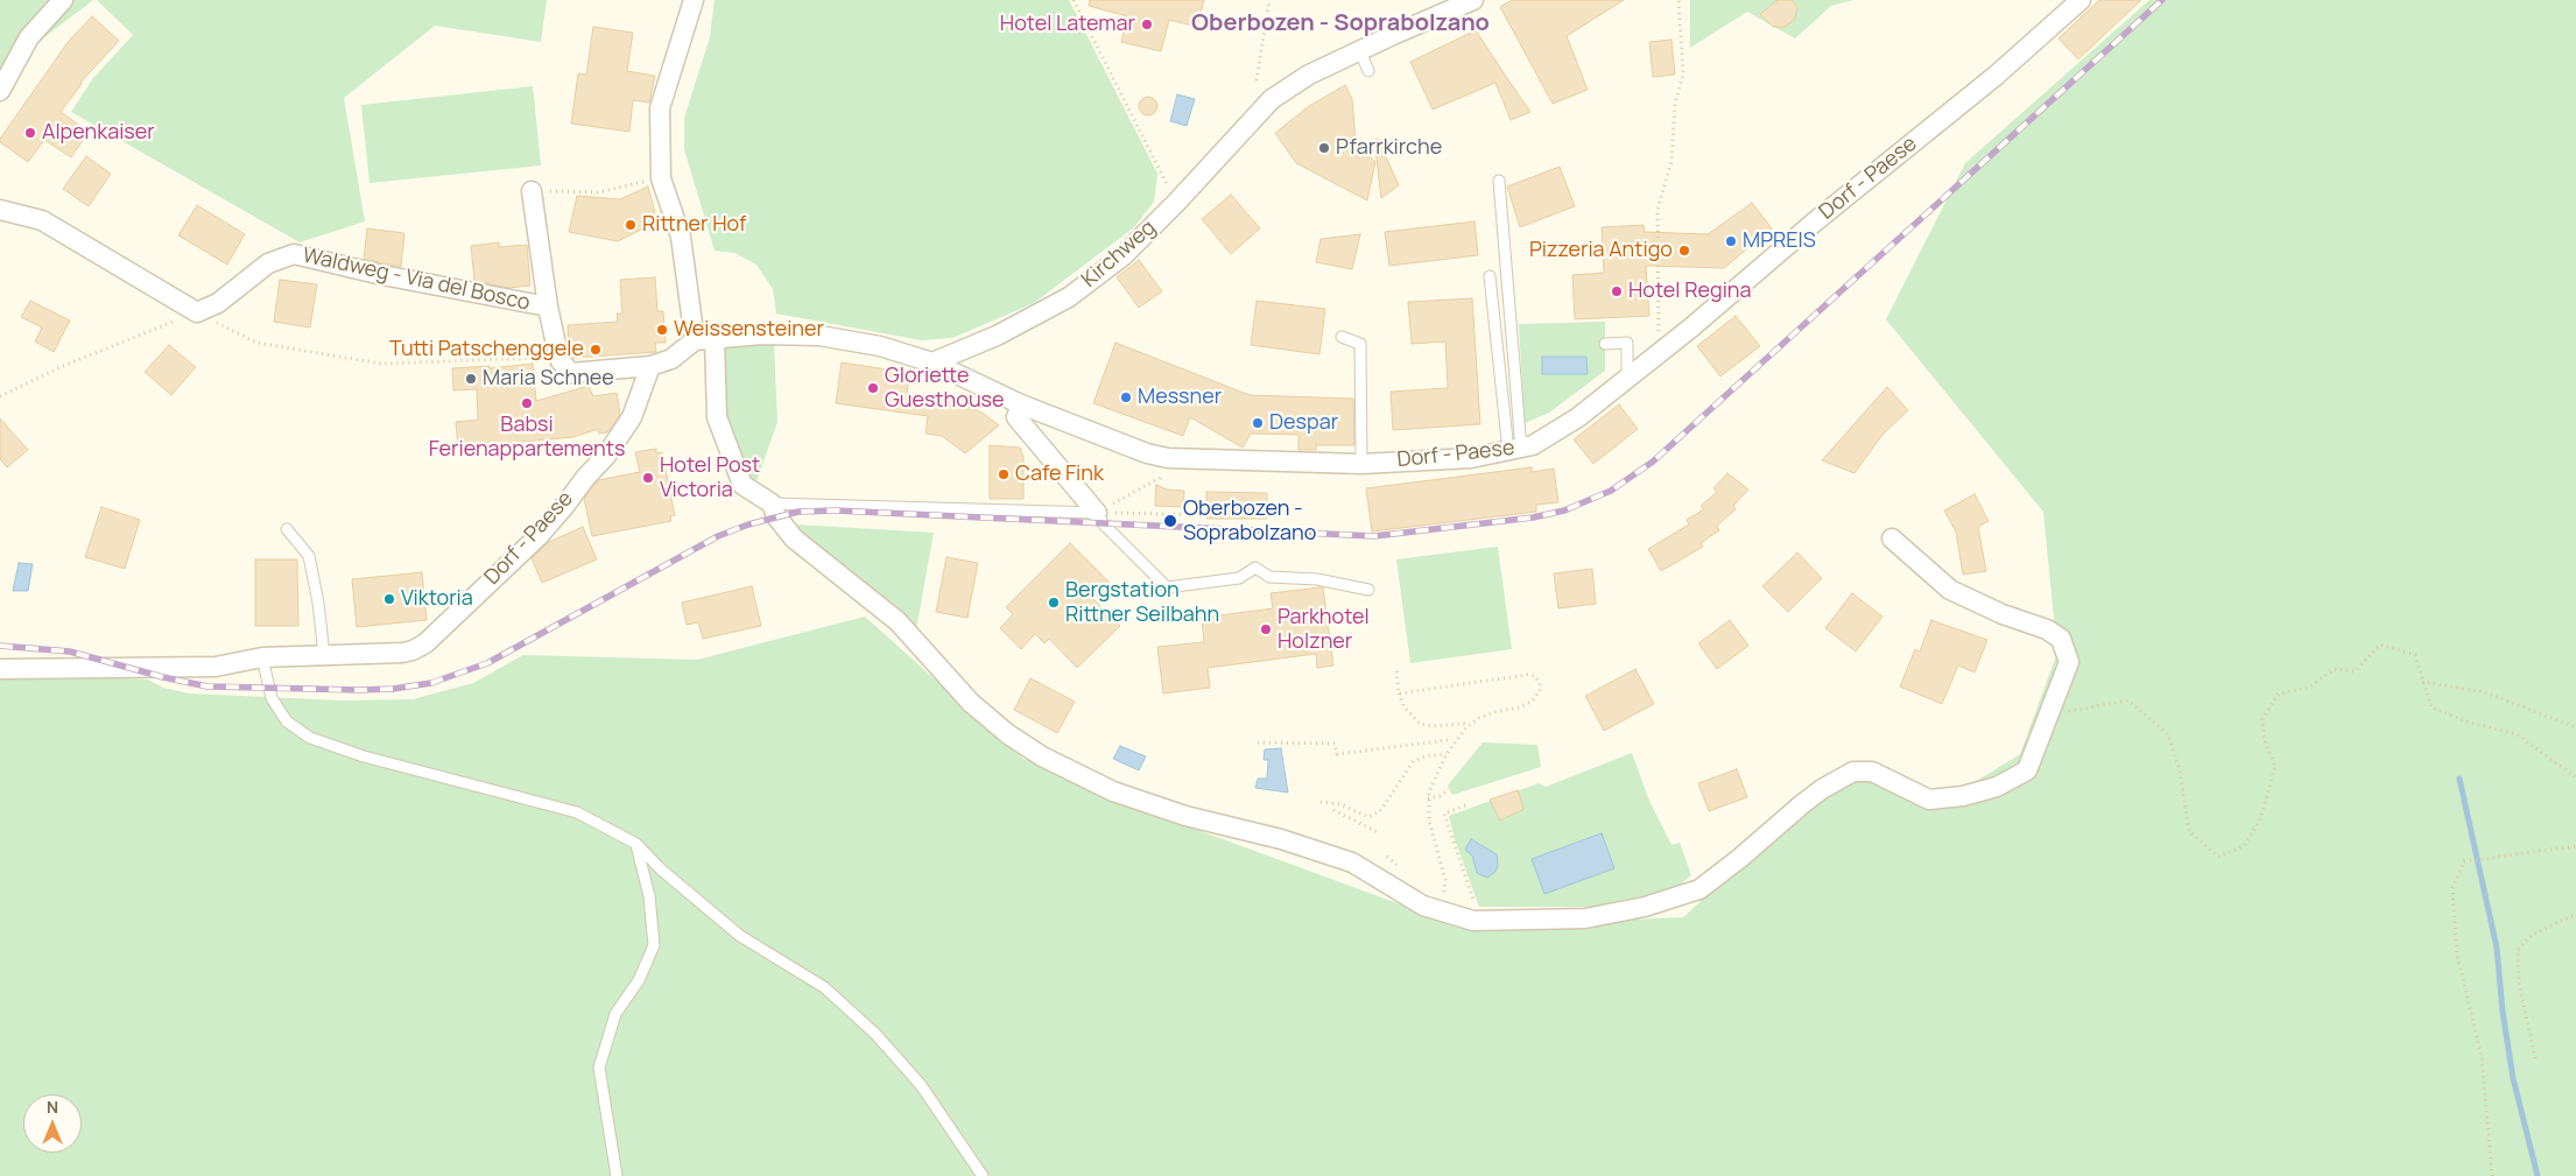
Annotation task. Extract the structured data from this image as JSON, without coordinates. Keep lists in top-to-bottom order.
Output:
{
  "streets": {
    "street": ["Dorf - Paese", "Kirchweg", "Waldweg - Via del Bosco"]
  },
  "crossings": [
    ["Dorf - Paese", "Kirchweg"]
  ],
  "districts": ["Oberbozen - Soprabolzano"],
  "places": [
    "Hotel Latemar",
    "Alpenkaiser",
    "Pfarrkirche",
    "Rittner Hof",
    "MPREIS",
    "Pizzeria Antigo",
    "Hotel Regina",
    "Weissensteiner",
    "Tutti Patschenggele",
    "Maria Schnee",
    "Gloriette Guesthouse",
    "Messner",
    "Babsi Ferienappartements",
    "Despar",
    "Cafe Fink",
    "Hotel Post Victoria",
    "Oberbozen - Soprabolzano",
    "Viktoria",
    "Bergstation Rittner Seilbahn",
    "Parkhotel Holzner"
  ],
  "north": "top"
}
